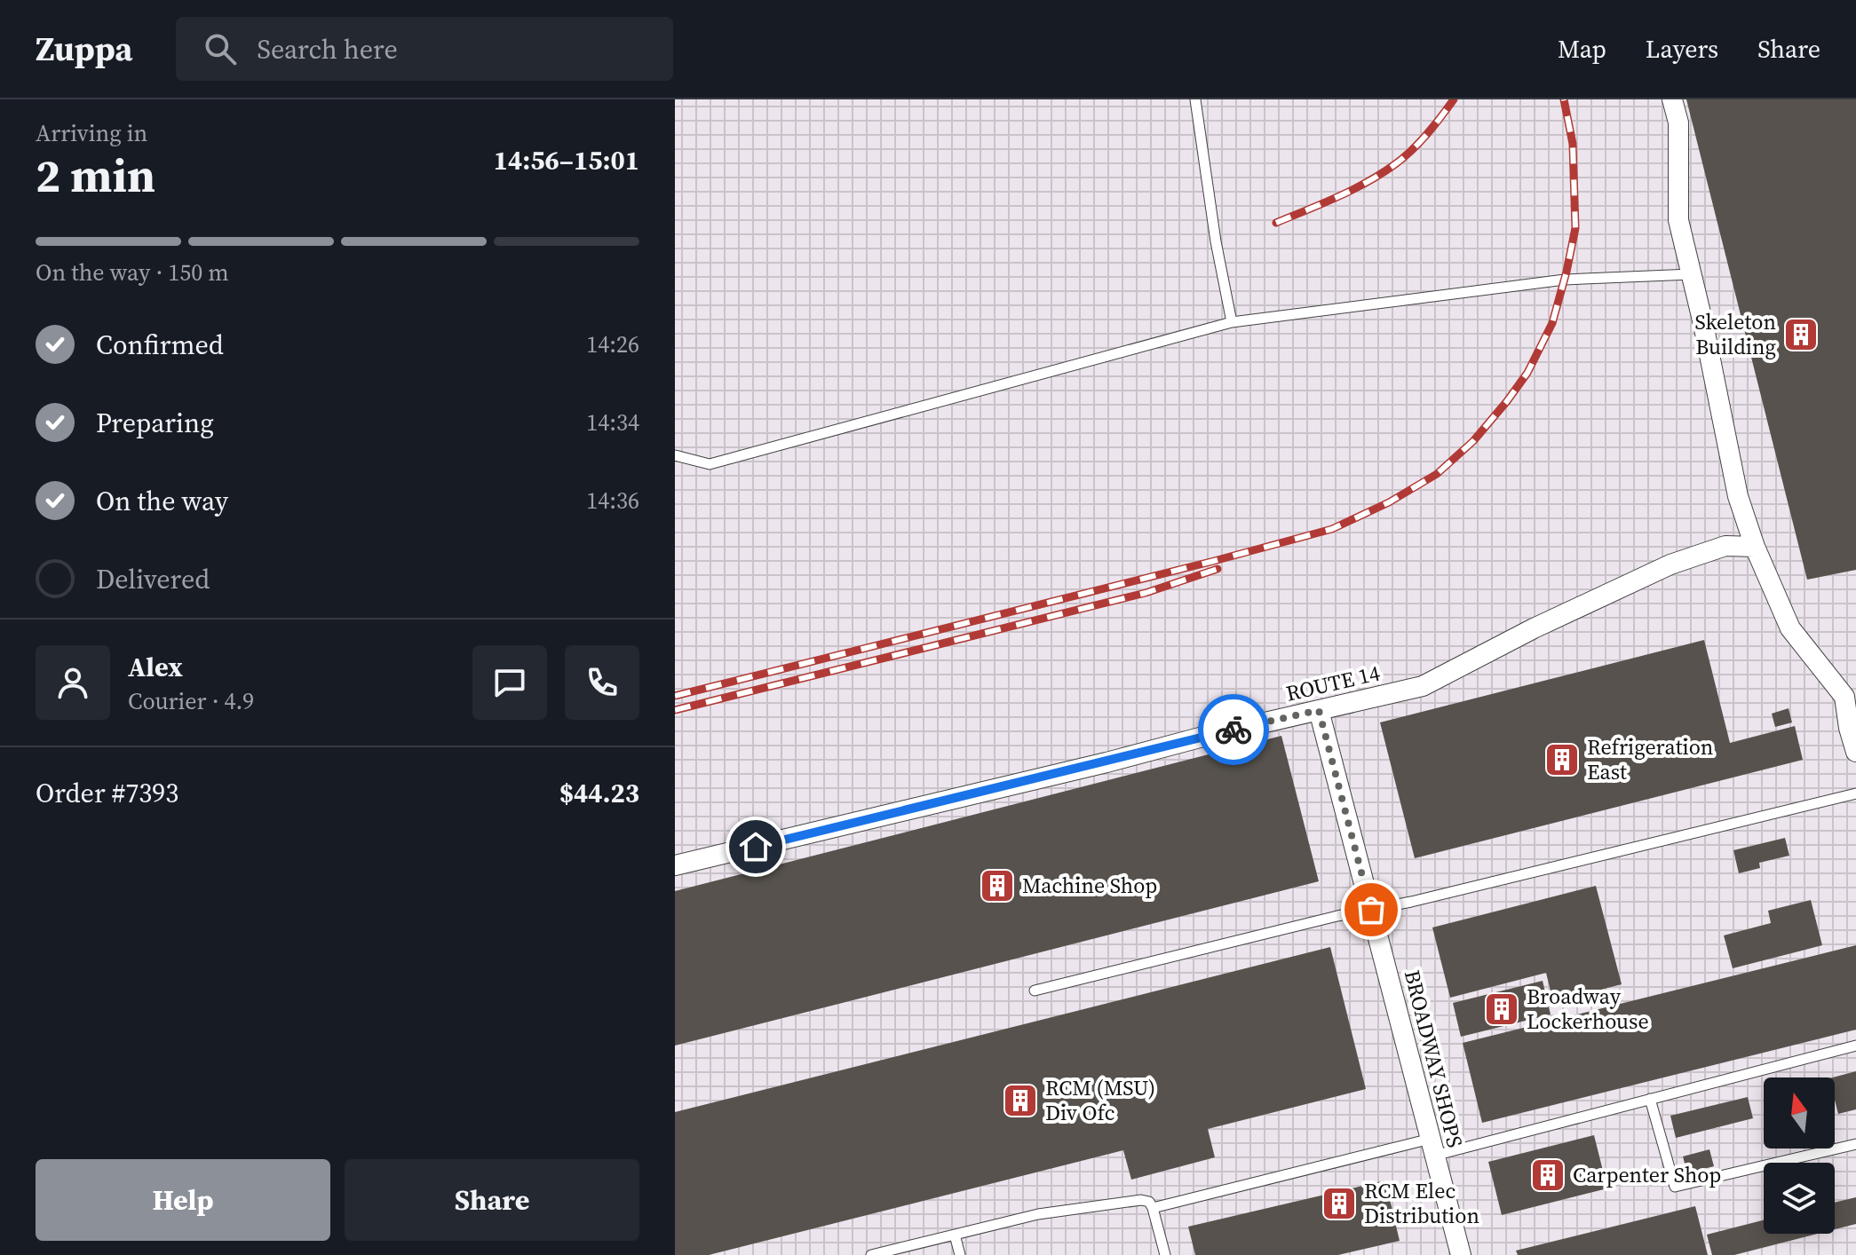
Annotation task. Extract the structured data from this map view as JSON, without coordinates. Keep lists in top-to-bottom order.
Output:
{
  "streets": {
    "street": ["ROUTE 14", "BROADWAY SHOPS"]
  },
  "crossings": [
    ["ROUTE 14", "BROADWAY SHOPS"]
  ],
  "places": {
    "building": [
      "Skeleton Building",
      "Refrigeration East",
      "Machine Shop",
      "Broadway Lockerhouse",
      "RCM (MSU) Div Ofc",
      "Carpenter Shop",
      "RCM Elec Distribution"
    ]
  },
  "north": "top",
  "page": {
    "header": "Zuppa",
    "search": "Search here",
    "nav": ["Map", "Layers", "Share"],
    "heading": ["2 min", "Arriving in", "14:56–15:01"],
    "panel": [
      "Alex",
      "Courier · 4.9",
      "Order #7393",
      "$44.23"
    ],
    "bar": "On the way · 150 m",
    "list": [
      ["Confirmed", "14:26"],
      ["Preparing", "14:34"],
      ["On the way", "14:36"],
      "Delivered"
    ],
    "buttons": ["Help", "Share"]
  }
}
